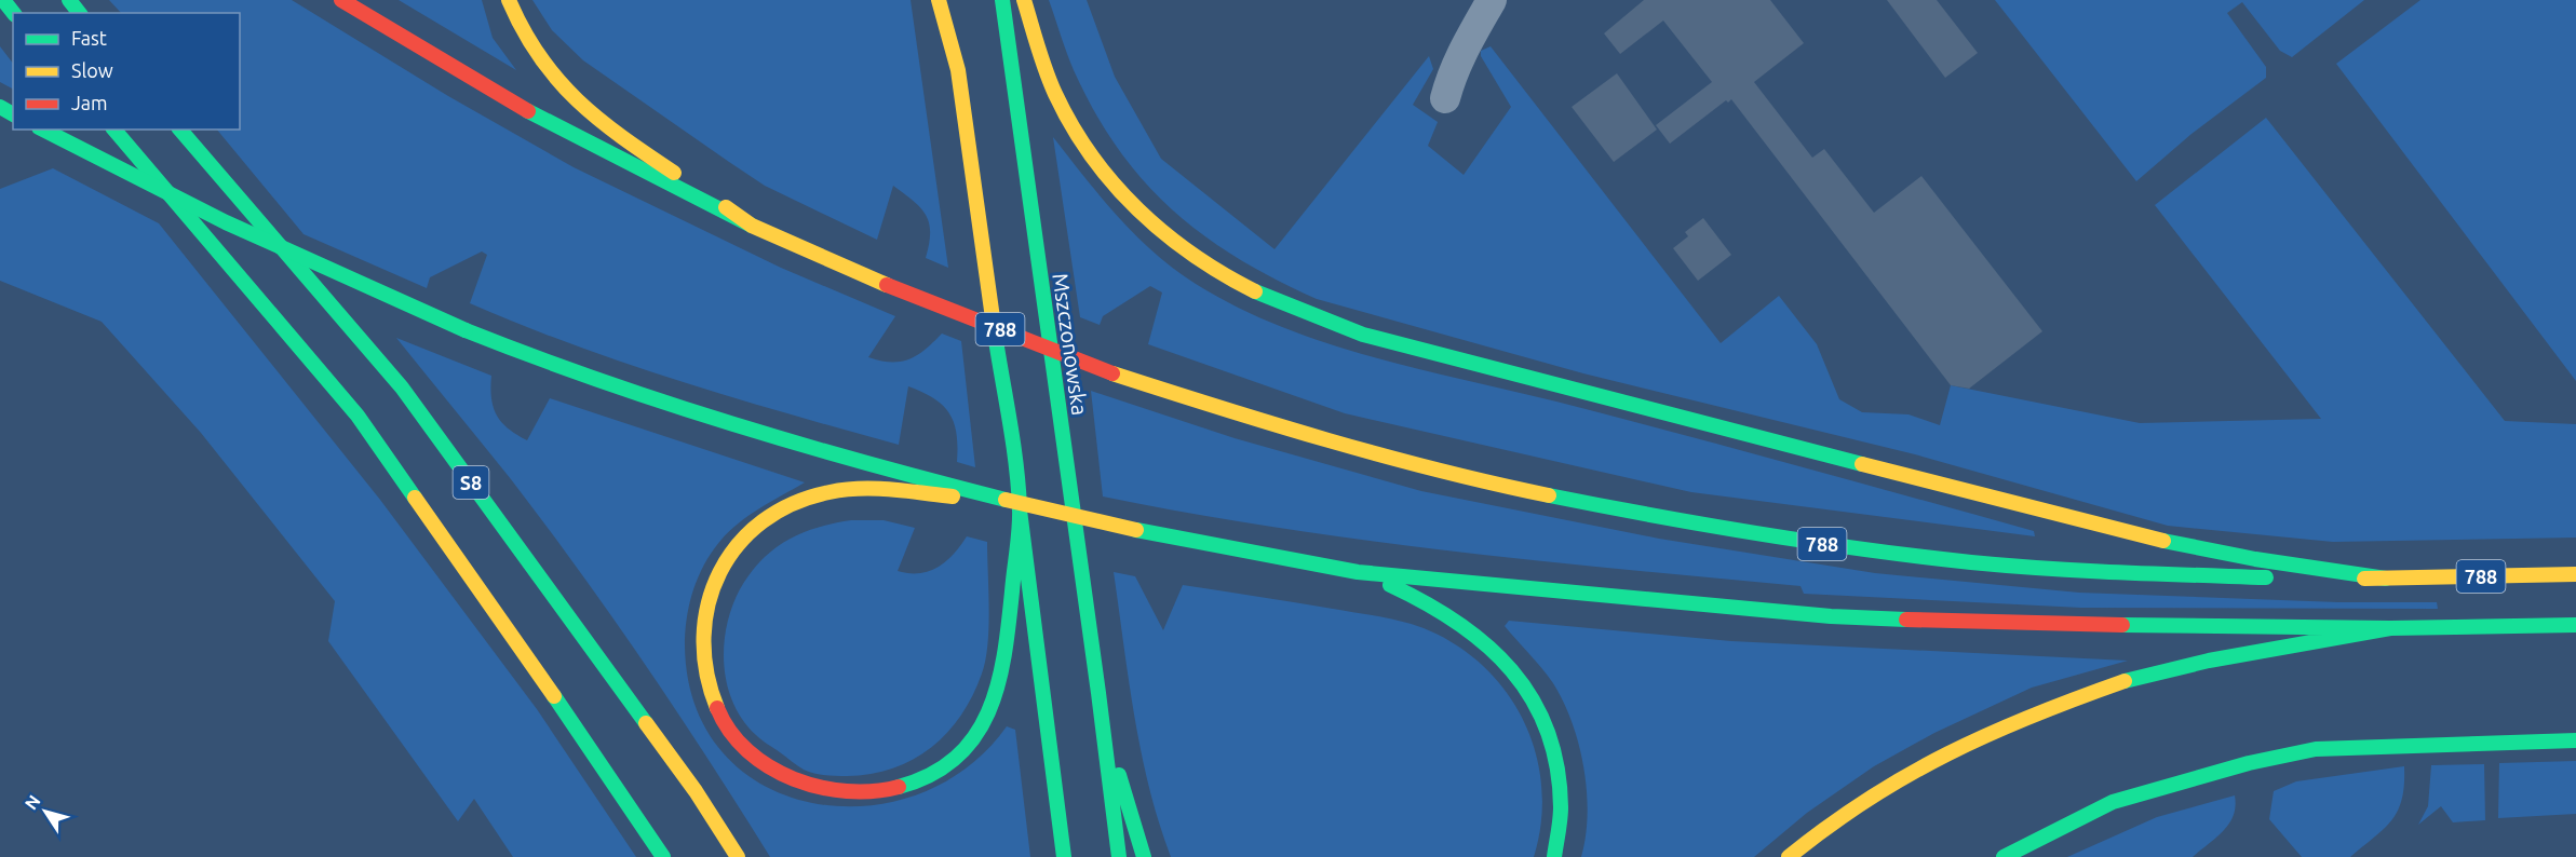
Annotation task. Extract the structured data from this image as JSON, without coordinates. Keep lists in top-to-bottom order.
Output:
{
  "streets": {
    "main road": ["788", "Mszczonowska", "S8"]
  },
  "legend": ["Fast", "Slow", "Jam"],
  "north": "top left"
}
